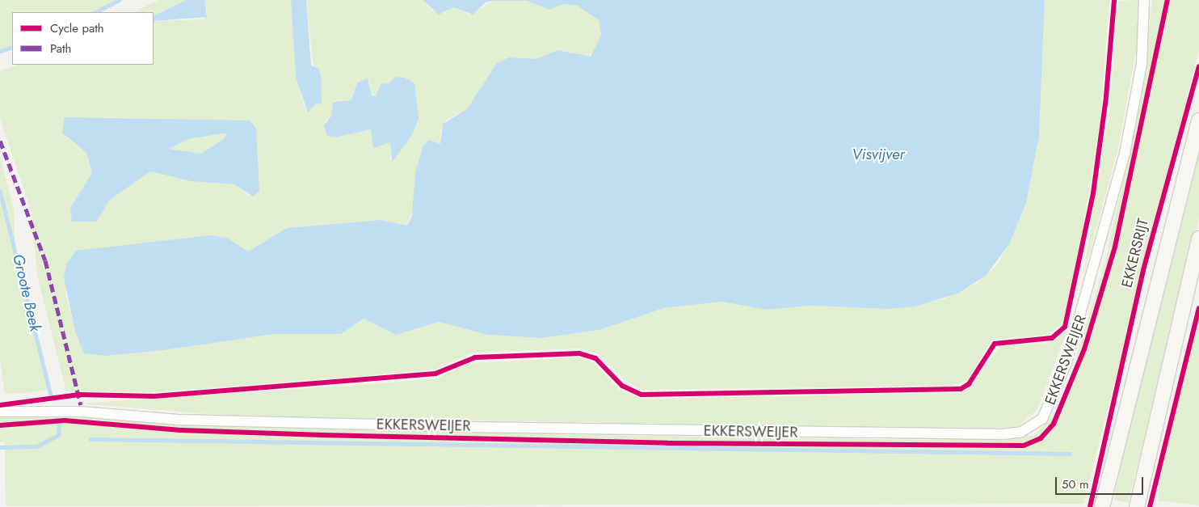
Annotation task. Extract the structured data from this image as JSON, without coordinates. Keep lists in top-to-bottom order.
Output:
{
  "streets": {
    "main road": ["EKKERSRIJT"],
    "street": ["EKKERSWEIJER"]
  },
  "water": ["Visvijver", "Groote Beek"],
  "legend": ["Cycle path", "Path"],
  "scale_bar": "50 m"
}
